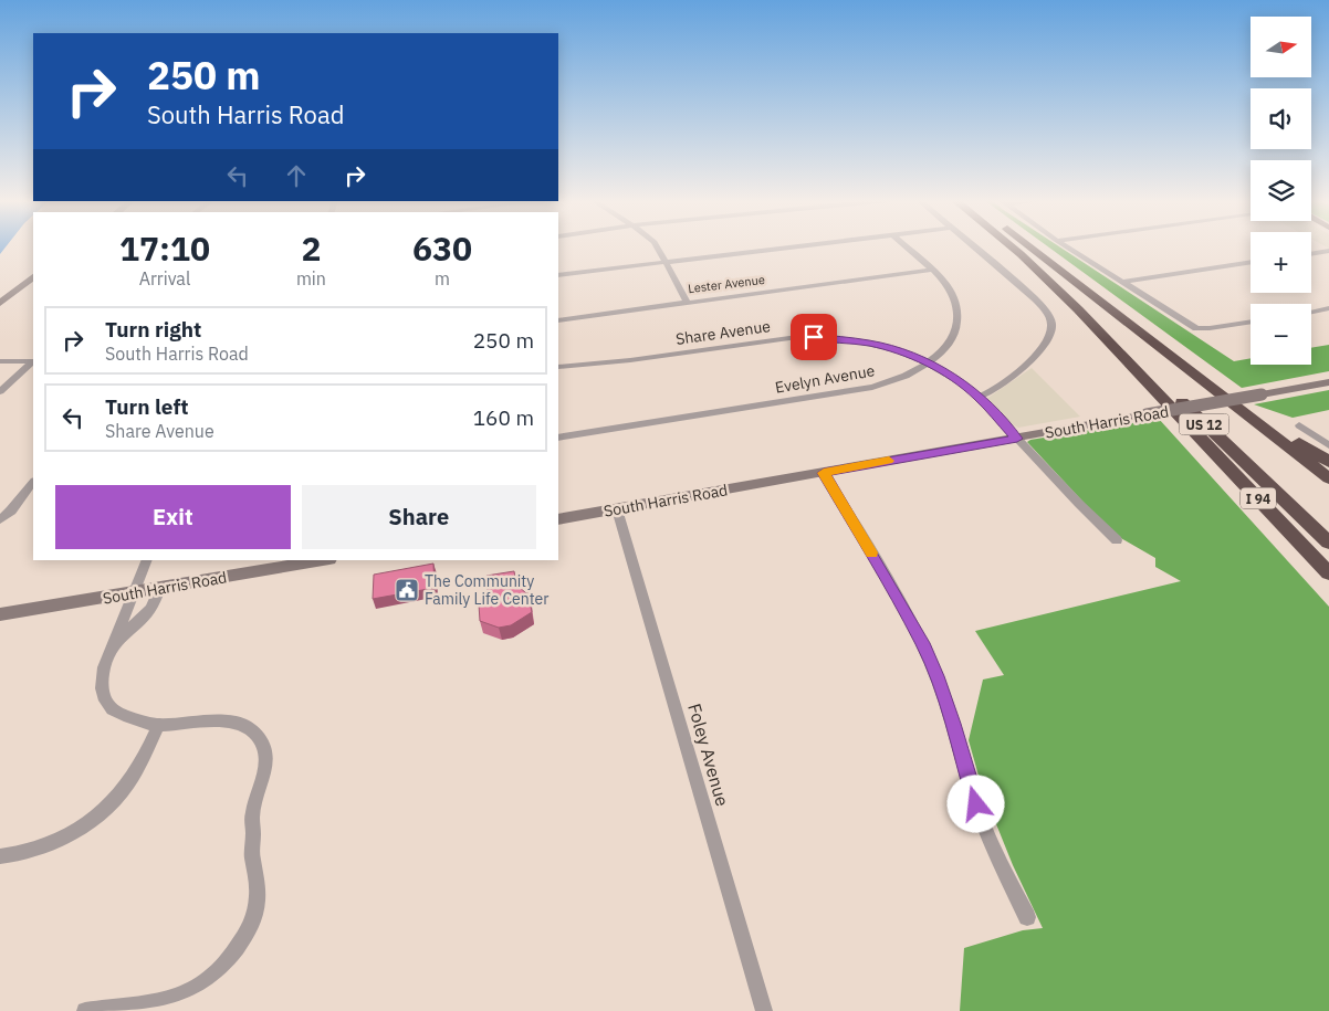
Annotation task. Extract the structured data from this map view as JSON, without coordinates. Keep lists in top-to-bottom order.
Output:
{
  "streets": {
    "highway": ["US 12", "I 94"],
    "main road": ["South Harris Road"],
    "street": [
      "Lester Avenue",
      "Share Avenue",
      "Evelyn Avenue",
      "Foley Avenue"
    ]
  },
  "crossings": [
    ["Lester Avenue", "Evelyn Avenue"],
    ["Share Avenue", "Evelyn Avenue"],
    ["Share Avenue", "South Harris Road"],
    ["South Harris Road", "Foley Avenue"],
    ["US 12", "I 94"]
  ],
  "places": {
    "public building": ["The Community Family Life Center"]
  },
  "north": "right",
  "page": {
    "map_buttons": ["+", "−"],
    "turn": ["250 m", "South Harris Road"],
    "eta": [
      "17:10",
      "Arrival",
      "2",
      "min",
      "630",
      "m"
    ],
    "list": [
      {
        "name": "Turn right",
        "note": "South Harris Road",
        "value": "250 m"
      },
      {
        "name": "Turn left",
        "note": "Share Avenue",
        "value": "160 m"
      }
    ],
    "buttons": ["Exit", "Share"]
  }
}
